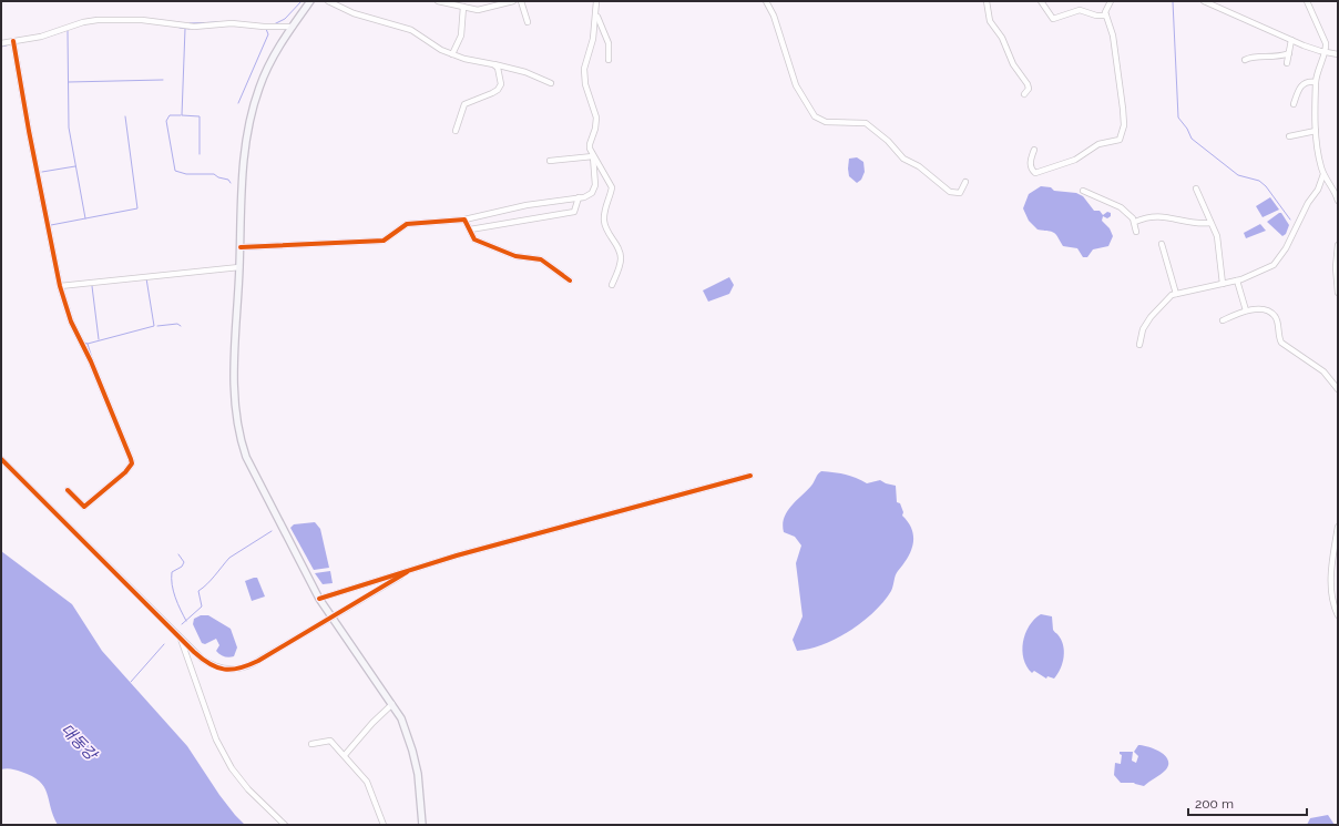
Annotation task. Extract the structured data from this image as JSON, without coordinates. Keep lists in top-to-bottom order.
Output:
{
  "water": ["대동강"],
  "scale_bar": "200 m"
}
